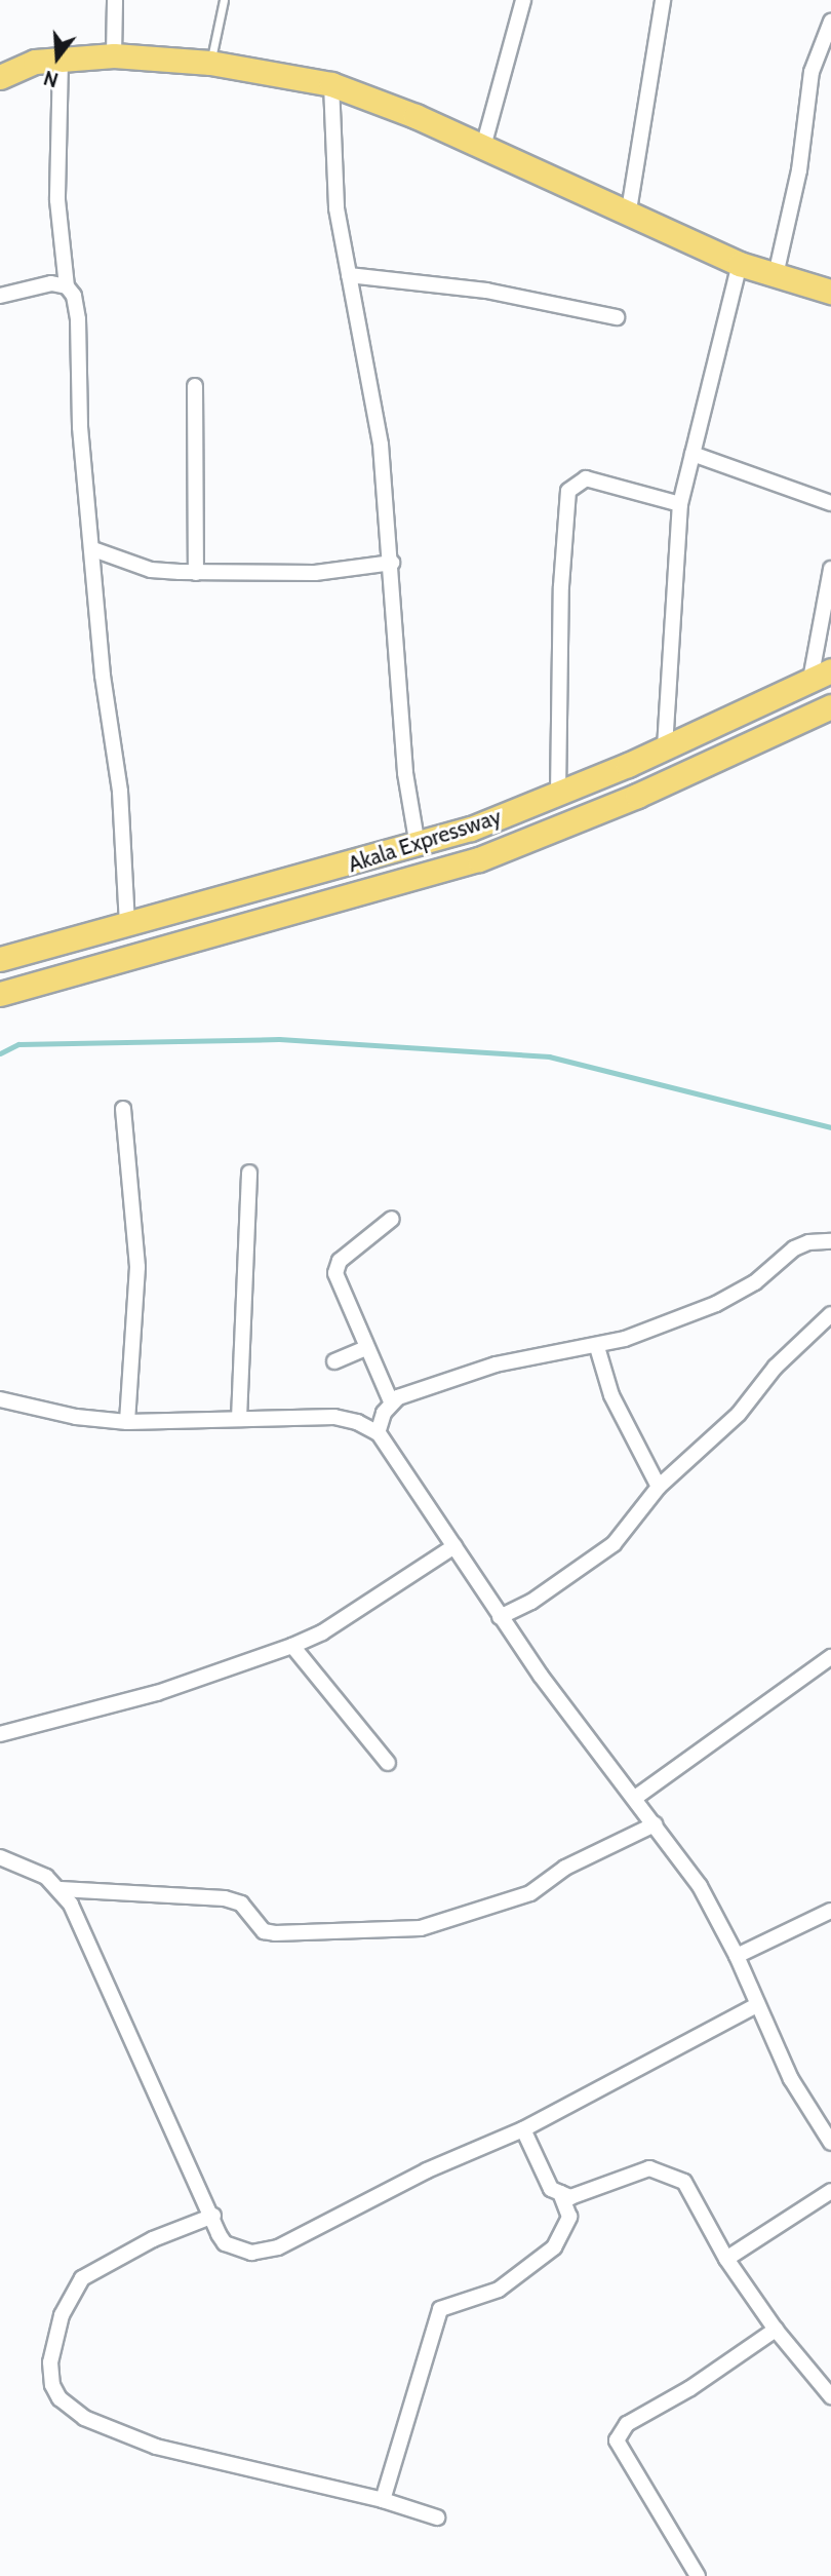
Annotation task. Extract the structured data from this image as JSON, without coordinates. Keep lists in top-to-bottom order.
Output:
{
  "streets": {
    "main road": ["Akala Expressway"]
  },
  "north": "bottom"
}
